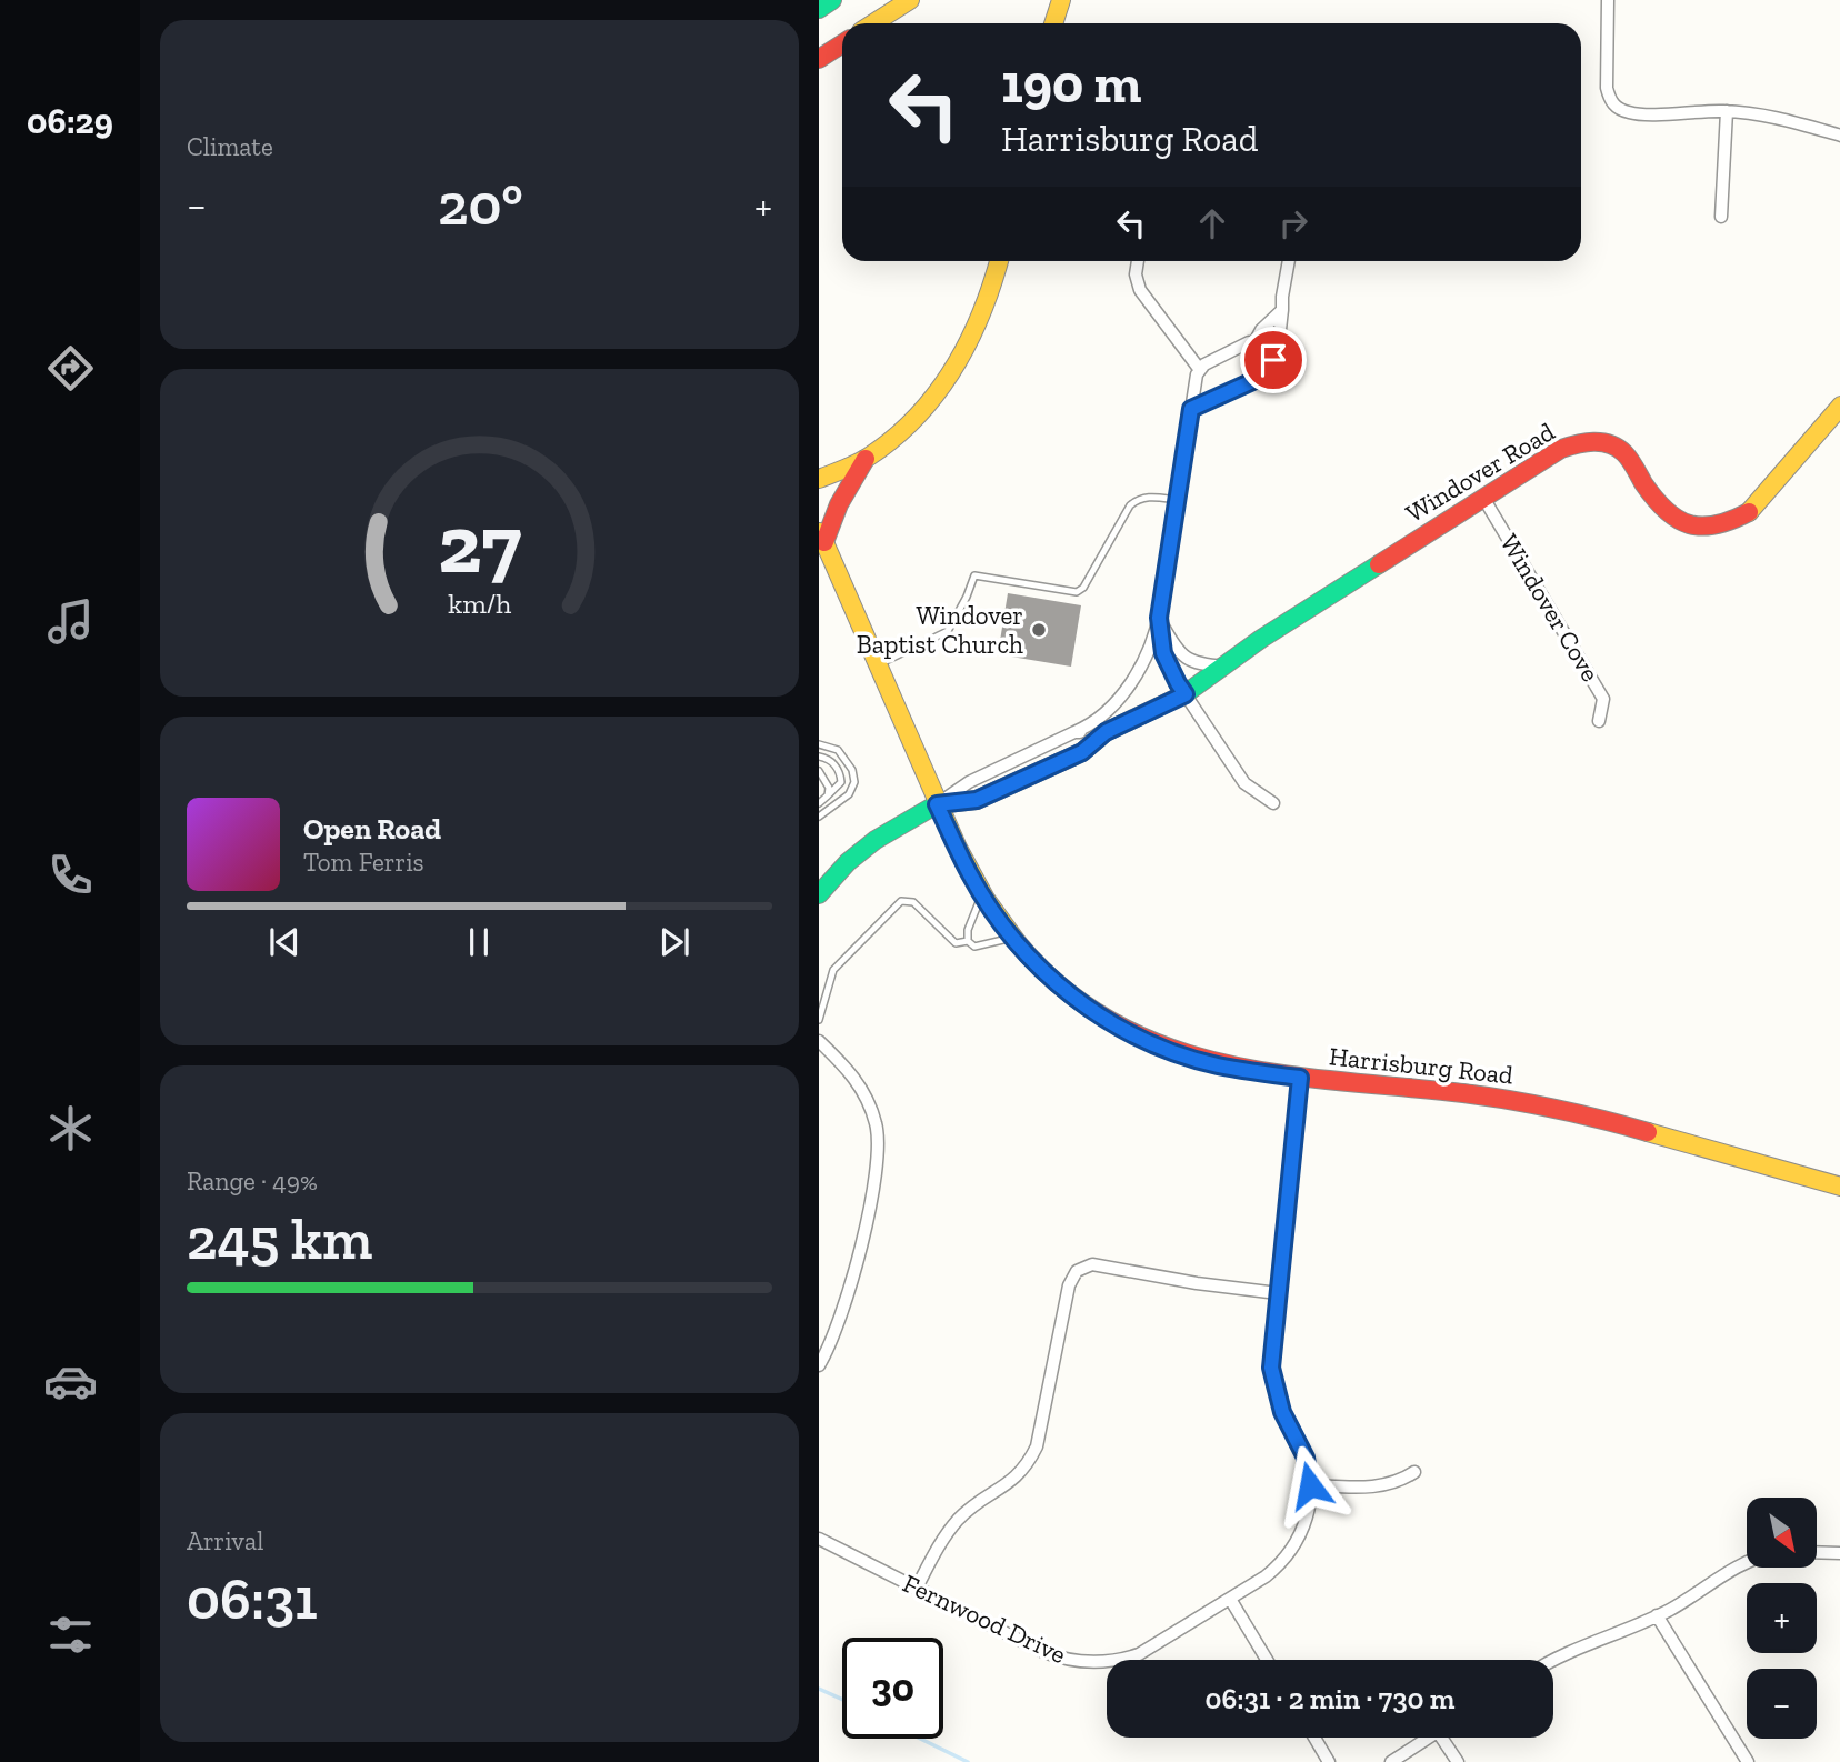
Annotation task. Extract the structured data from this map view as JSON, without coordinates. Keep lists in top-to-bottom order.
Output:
{
  "streets": {
    "main road": ["Windover Road", "Harrisburg Road"],
    "street": ["Windover Cove", "Fernwood Drive"]
  },
  "crossings": [
    ["Windover Road", "Windover Cove"],
    ["Windover Road", "Harrisburg Road"],
    ["Harrisburg Road", "Fernwood Drive"]
  ],
  "places": ["Windover Baptist Church"],
  "north": "bottom right",
  "page": {
    "tabs": "06:29",
    "tile": [
      "Climate",
      ["Range · 49%", "245 km"],
      ["Arrival", "06:31"]
    ],
    "turn": ["190 m", "Harrisburg Road"],
    "heat": ["−", "20°", "+"],
    "song": ["Open Road", "Tom Ferris"],
    "map_buttons": ["+", "−"],
    "limit": "30",
    "trip": "06:31 · 2 min · 730 m",
    "gauge": ["27", "km/h"]
  }
}
